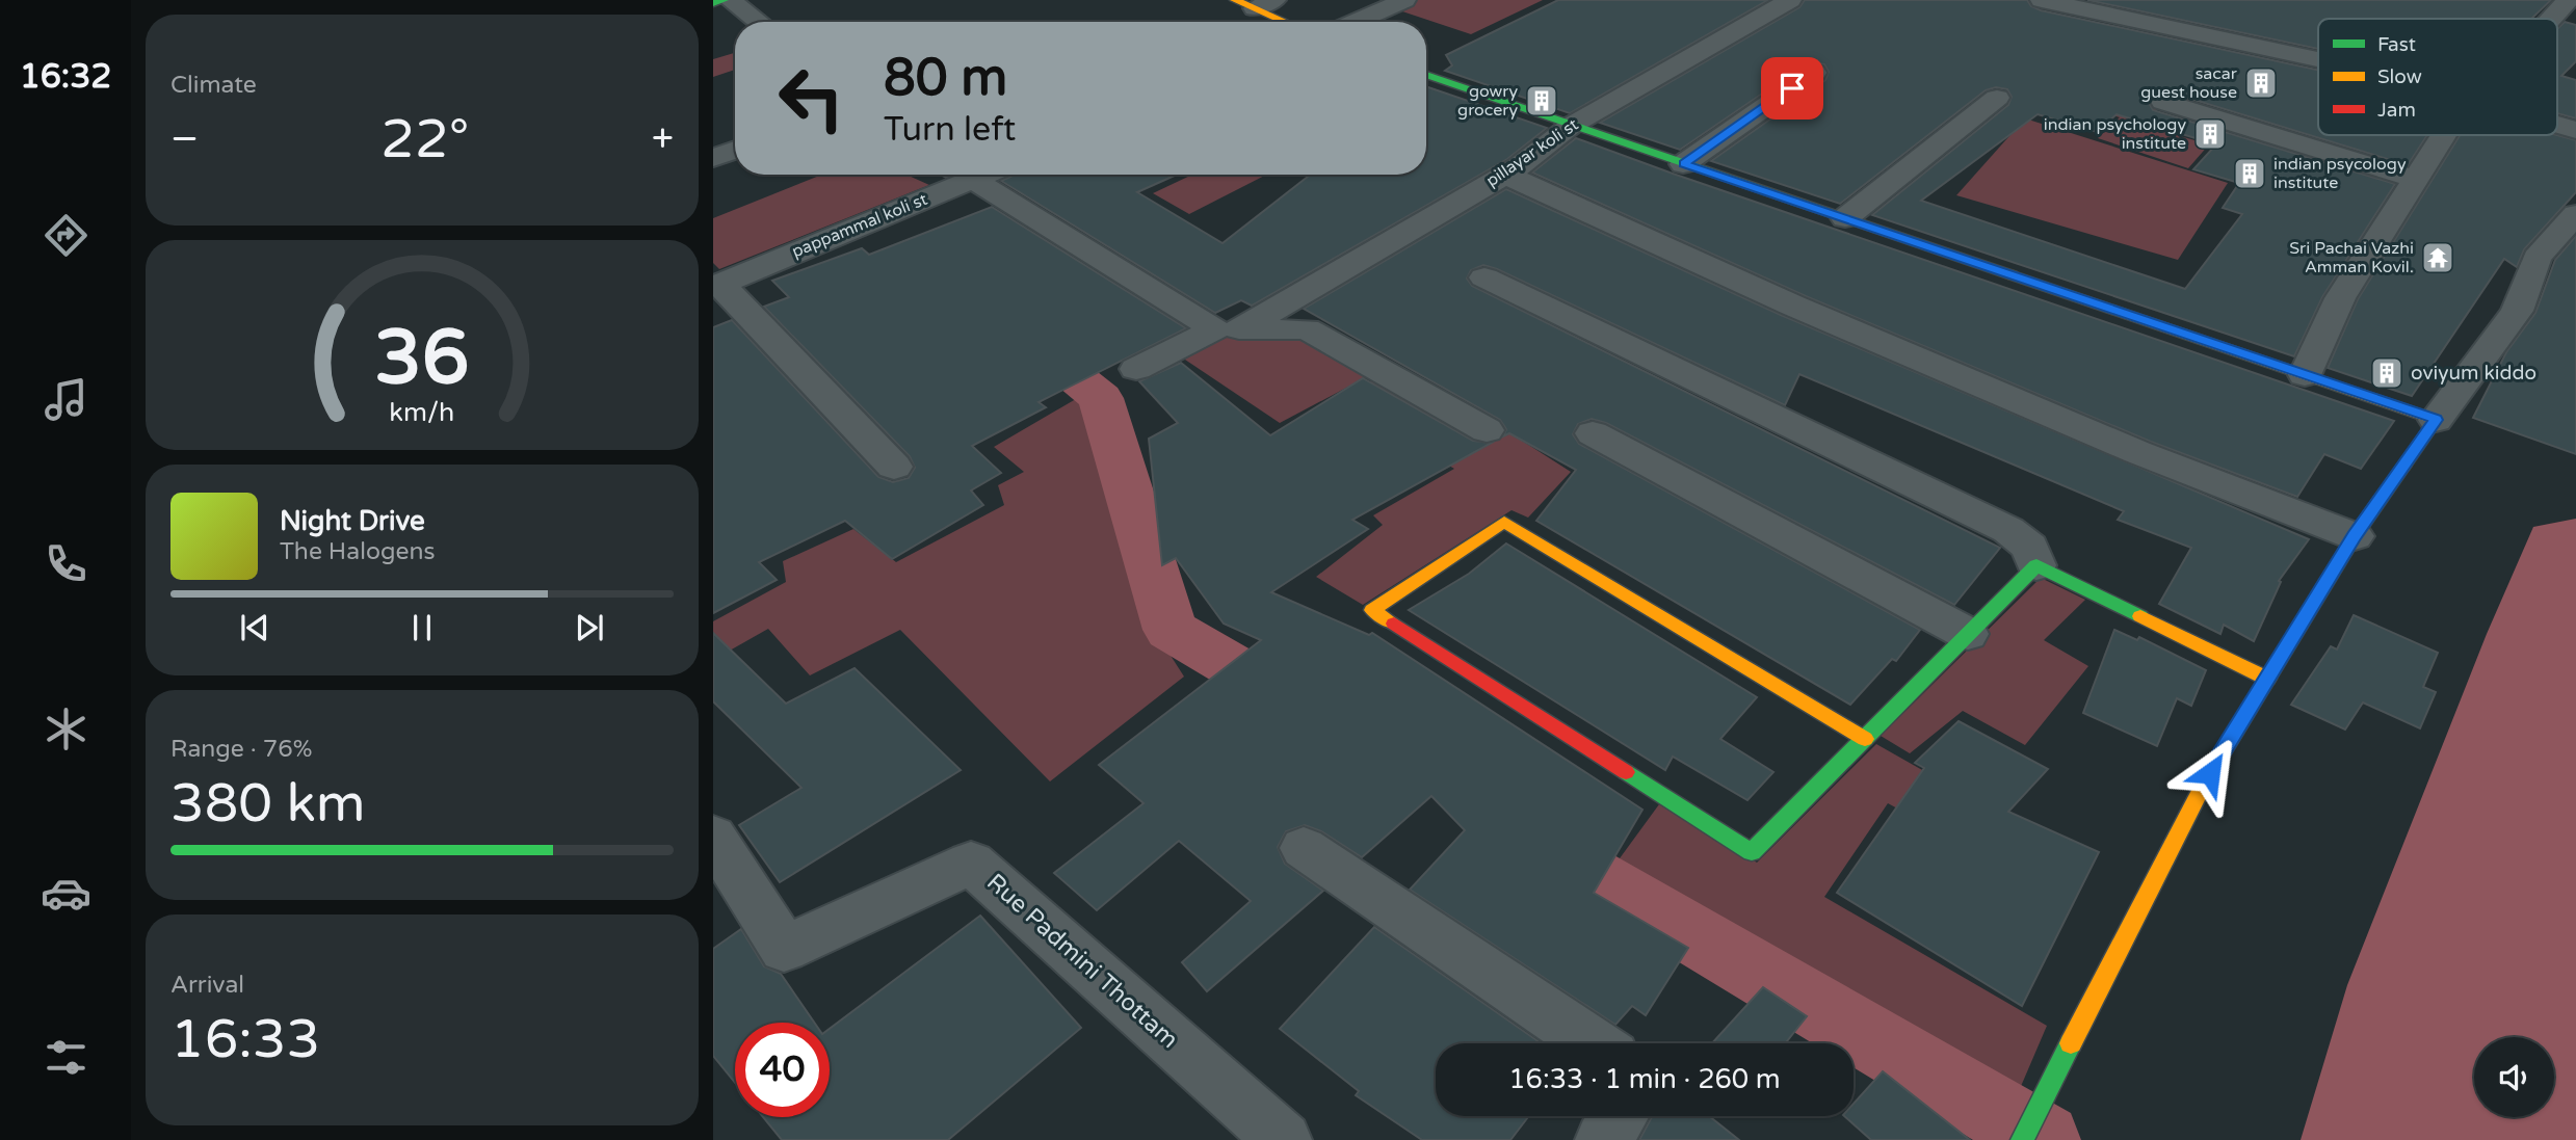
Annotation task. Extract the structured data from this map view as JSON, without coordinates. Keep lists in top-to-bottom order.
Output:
{
  "streets": {
    "street": ["pillayar koli st", "pappammal koli st", "Rue Padmini Thottam"]
  },
  "places": {
    "building": [
      "sacar guest house",
      "gowry grocery",
      "indian psychology institute",
      "indian psycology institute",
      "oviyum kiddo"
    ],
    "temple": ["Sri Pachai Vazhi Amman Kovil."]
  },
  "legend": ["Fast", "Slow", "Jam"],
  "page": {
    "tabs": "16:32",
    "tile": [
      "Climate",
      ["Range · 76%", "380 km"],
      ["Arrival", "16:33"]
    ],
    "turn": ["80 m", "Turn left"],
    "heat": ["−", "22°", "+"],
    "song": ["Night Drive", "The Halogens"],
    "limit": "40",
    "trip": "16:33 · 1 min · 260 m",
    "gauge": ["36", "km/h"]
  }
}
